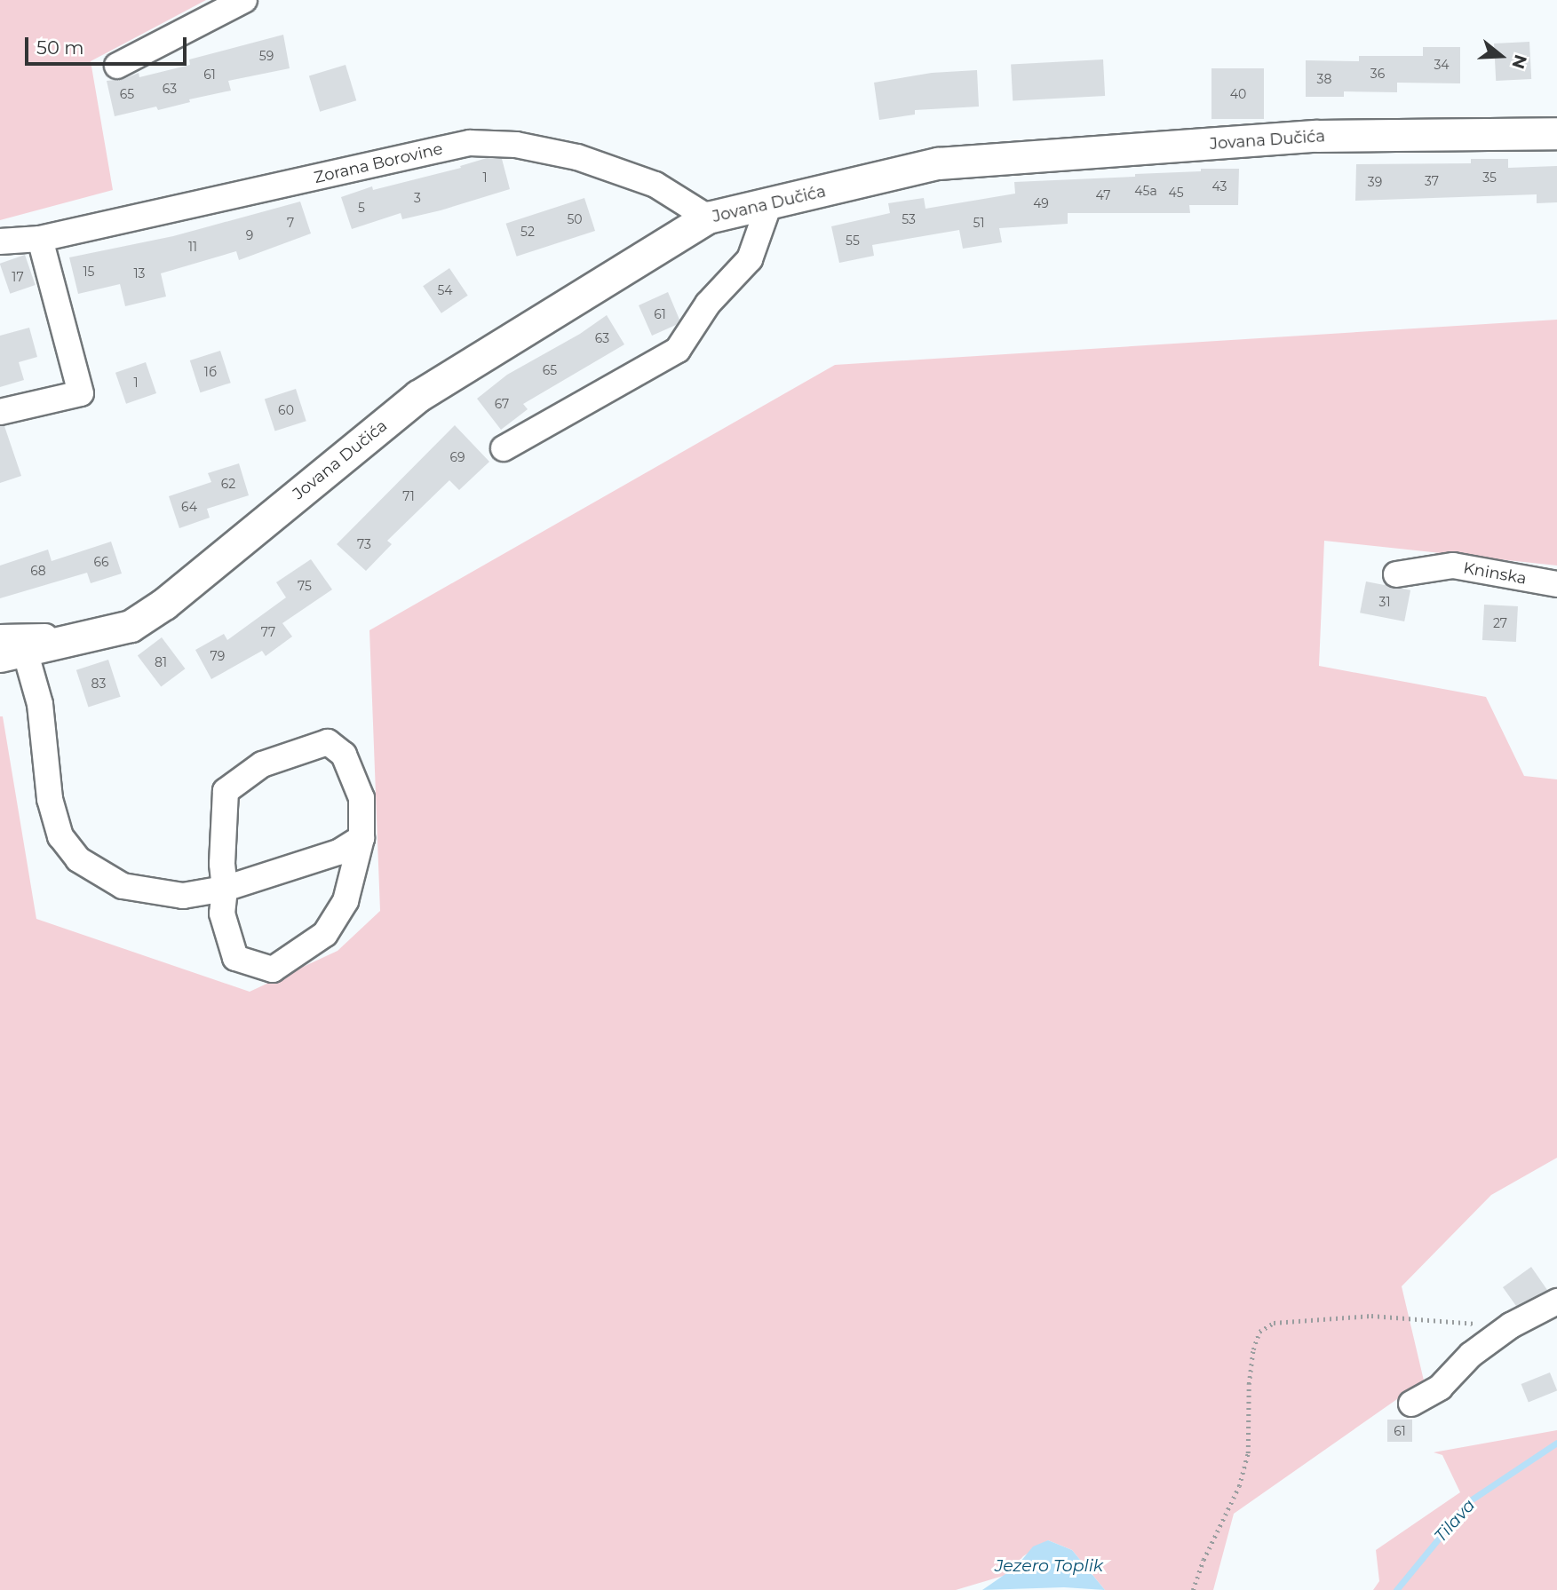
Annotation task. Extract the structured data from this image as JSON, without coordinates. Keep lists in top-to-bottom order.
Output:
{
  "streets": {
    "main road": ["Jovana Dučića"],
    "street": ["Zorana Borovine", "Kninska"]
  },
  "crossings": [
    ["Jovana Dučića", "Zorana Borovine"]
  ],
  "water": ["Tilava", "Jezero Toplik"],
  "house_numbers": [
    "59",
    "34",
    "36",
    "61",
    "38",
    "63",
    "65",
    "40",
    "1",
    "35",
    "37",
    "39",
    "43",
    "45a",
    "45",
    "47",
    "3",
    "49",
    "5",
    "50",
    "53",
    "7",
    "51",
    "52",
    "9",
    "55",
    "11",
    "15",
    "13",
    "17",
    "54",
    "61",
    "63",
    "65",
    "1б",
    "1",
    "67",
    "60",
    "69",
    "62",
    "71",
    "64",
    "73",
    "66",
    "68",
    "75",
    "31",
    "27",
    "77",
    "79",
    "81",
    "83",
    "61"
  ],
  "scale_bar": "50 m",
  "north": "right"
}
